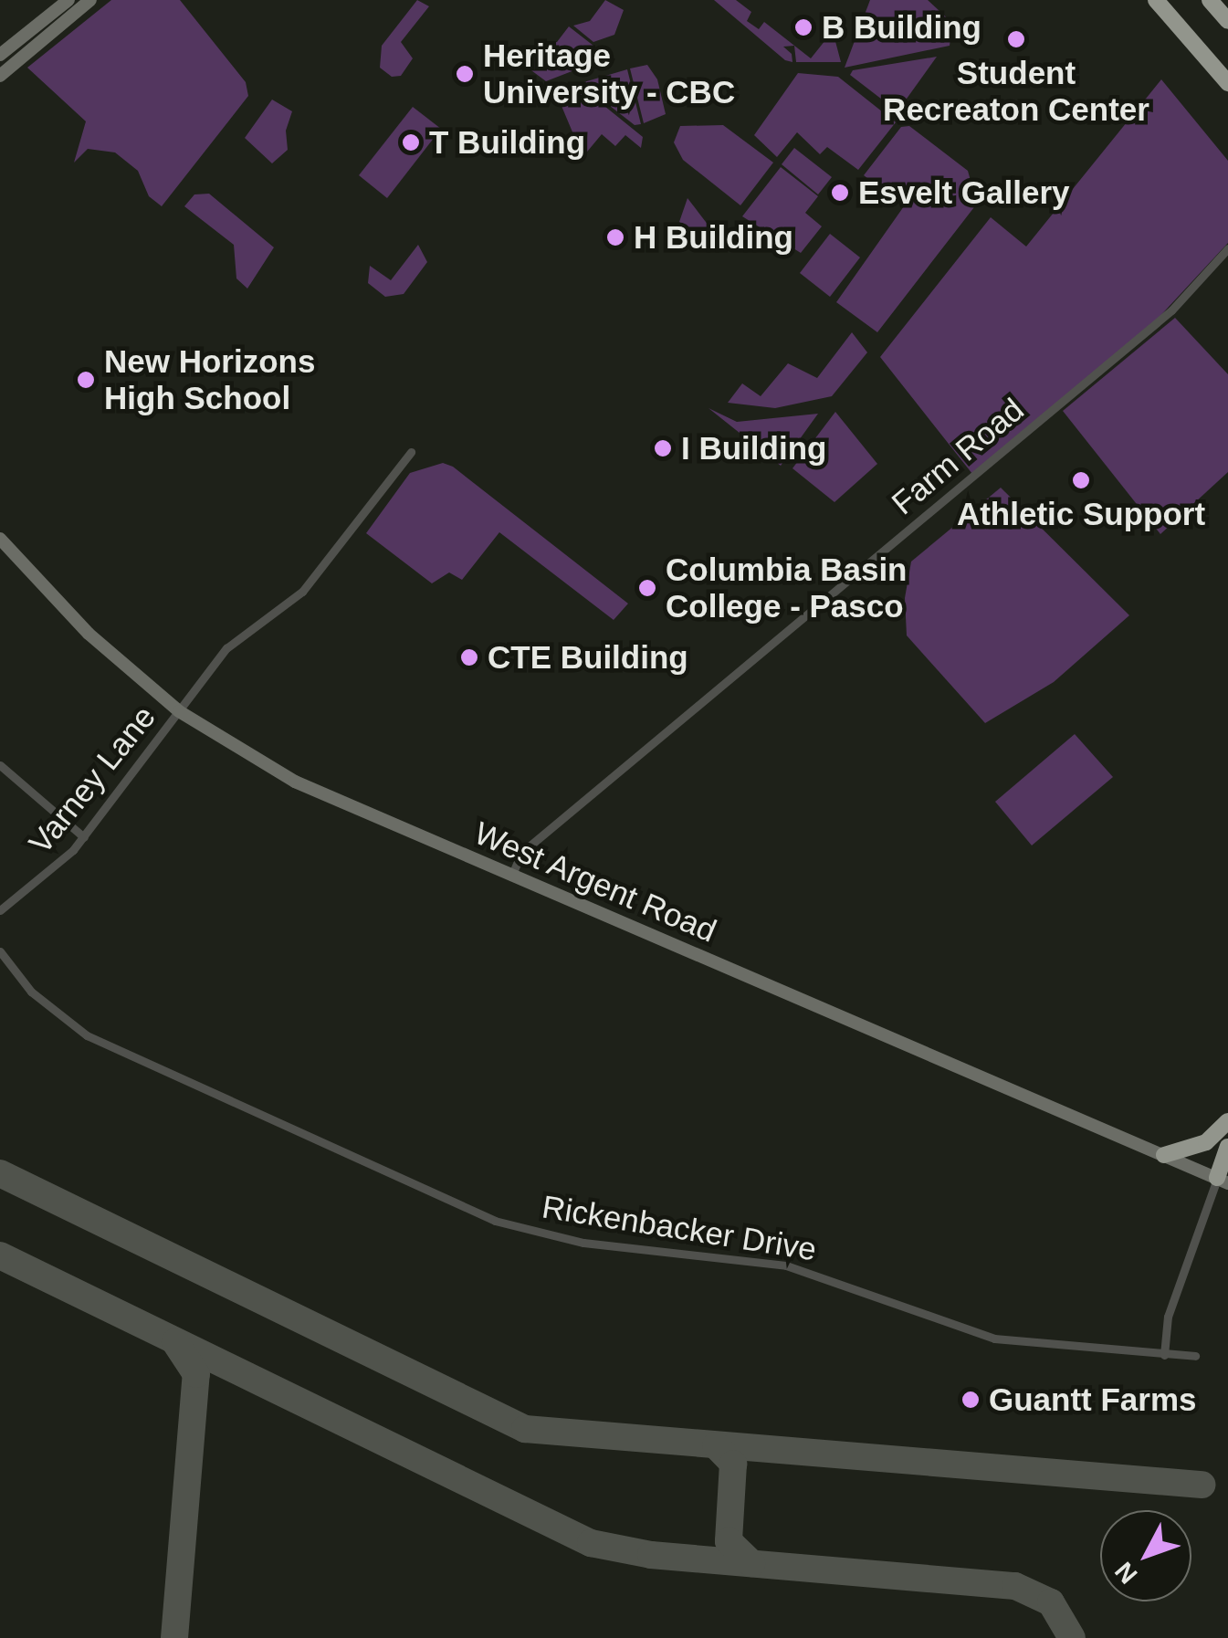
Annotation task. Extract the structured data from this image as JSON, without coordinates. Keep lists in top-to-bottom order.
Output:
{
  "streets": {
    "main road": ["West Argent Road"],
    "street": ["Farm Road", "Varney Lane", "Rickenbacker Drive"]
  },
  "crossings": [
    ["Farm Road", "West Argent Road"],
    ["Varney Lane", "West Argent Road"]
  ],
  "places": [
    "B Building",
    "Student Recreaton Center",
    "Heritage University - CBC",
    "T Building",
    "Esvelt Gallery",
    "H Building",
    "New Horizons High School",
    "I Building",
    "Athletic Support",
    "Columbia Basin College - Pasco",
    "CTE Building",
    "Guantt Farms"
  ],
  "north": "bottom left"
}
